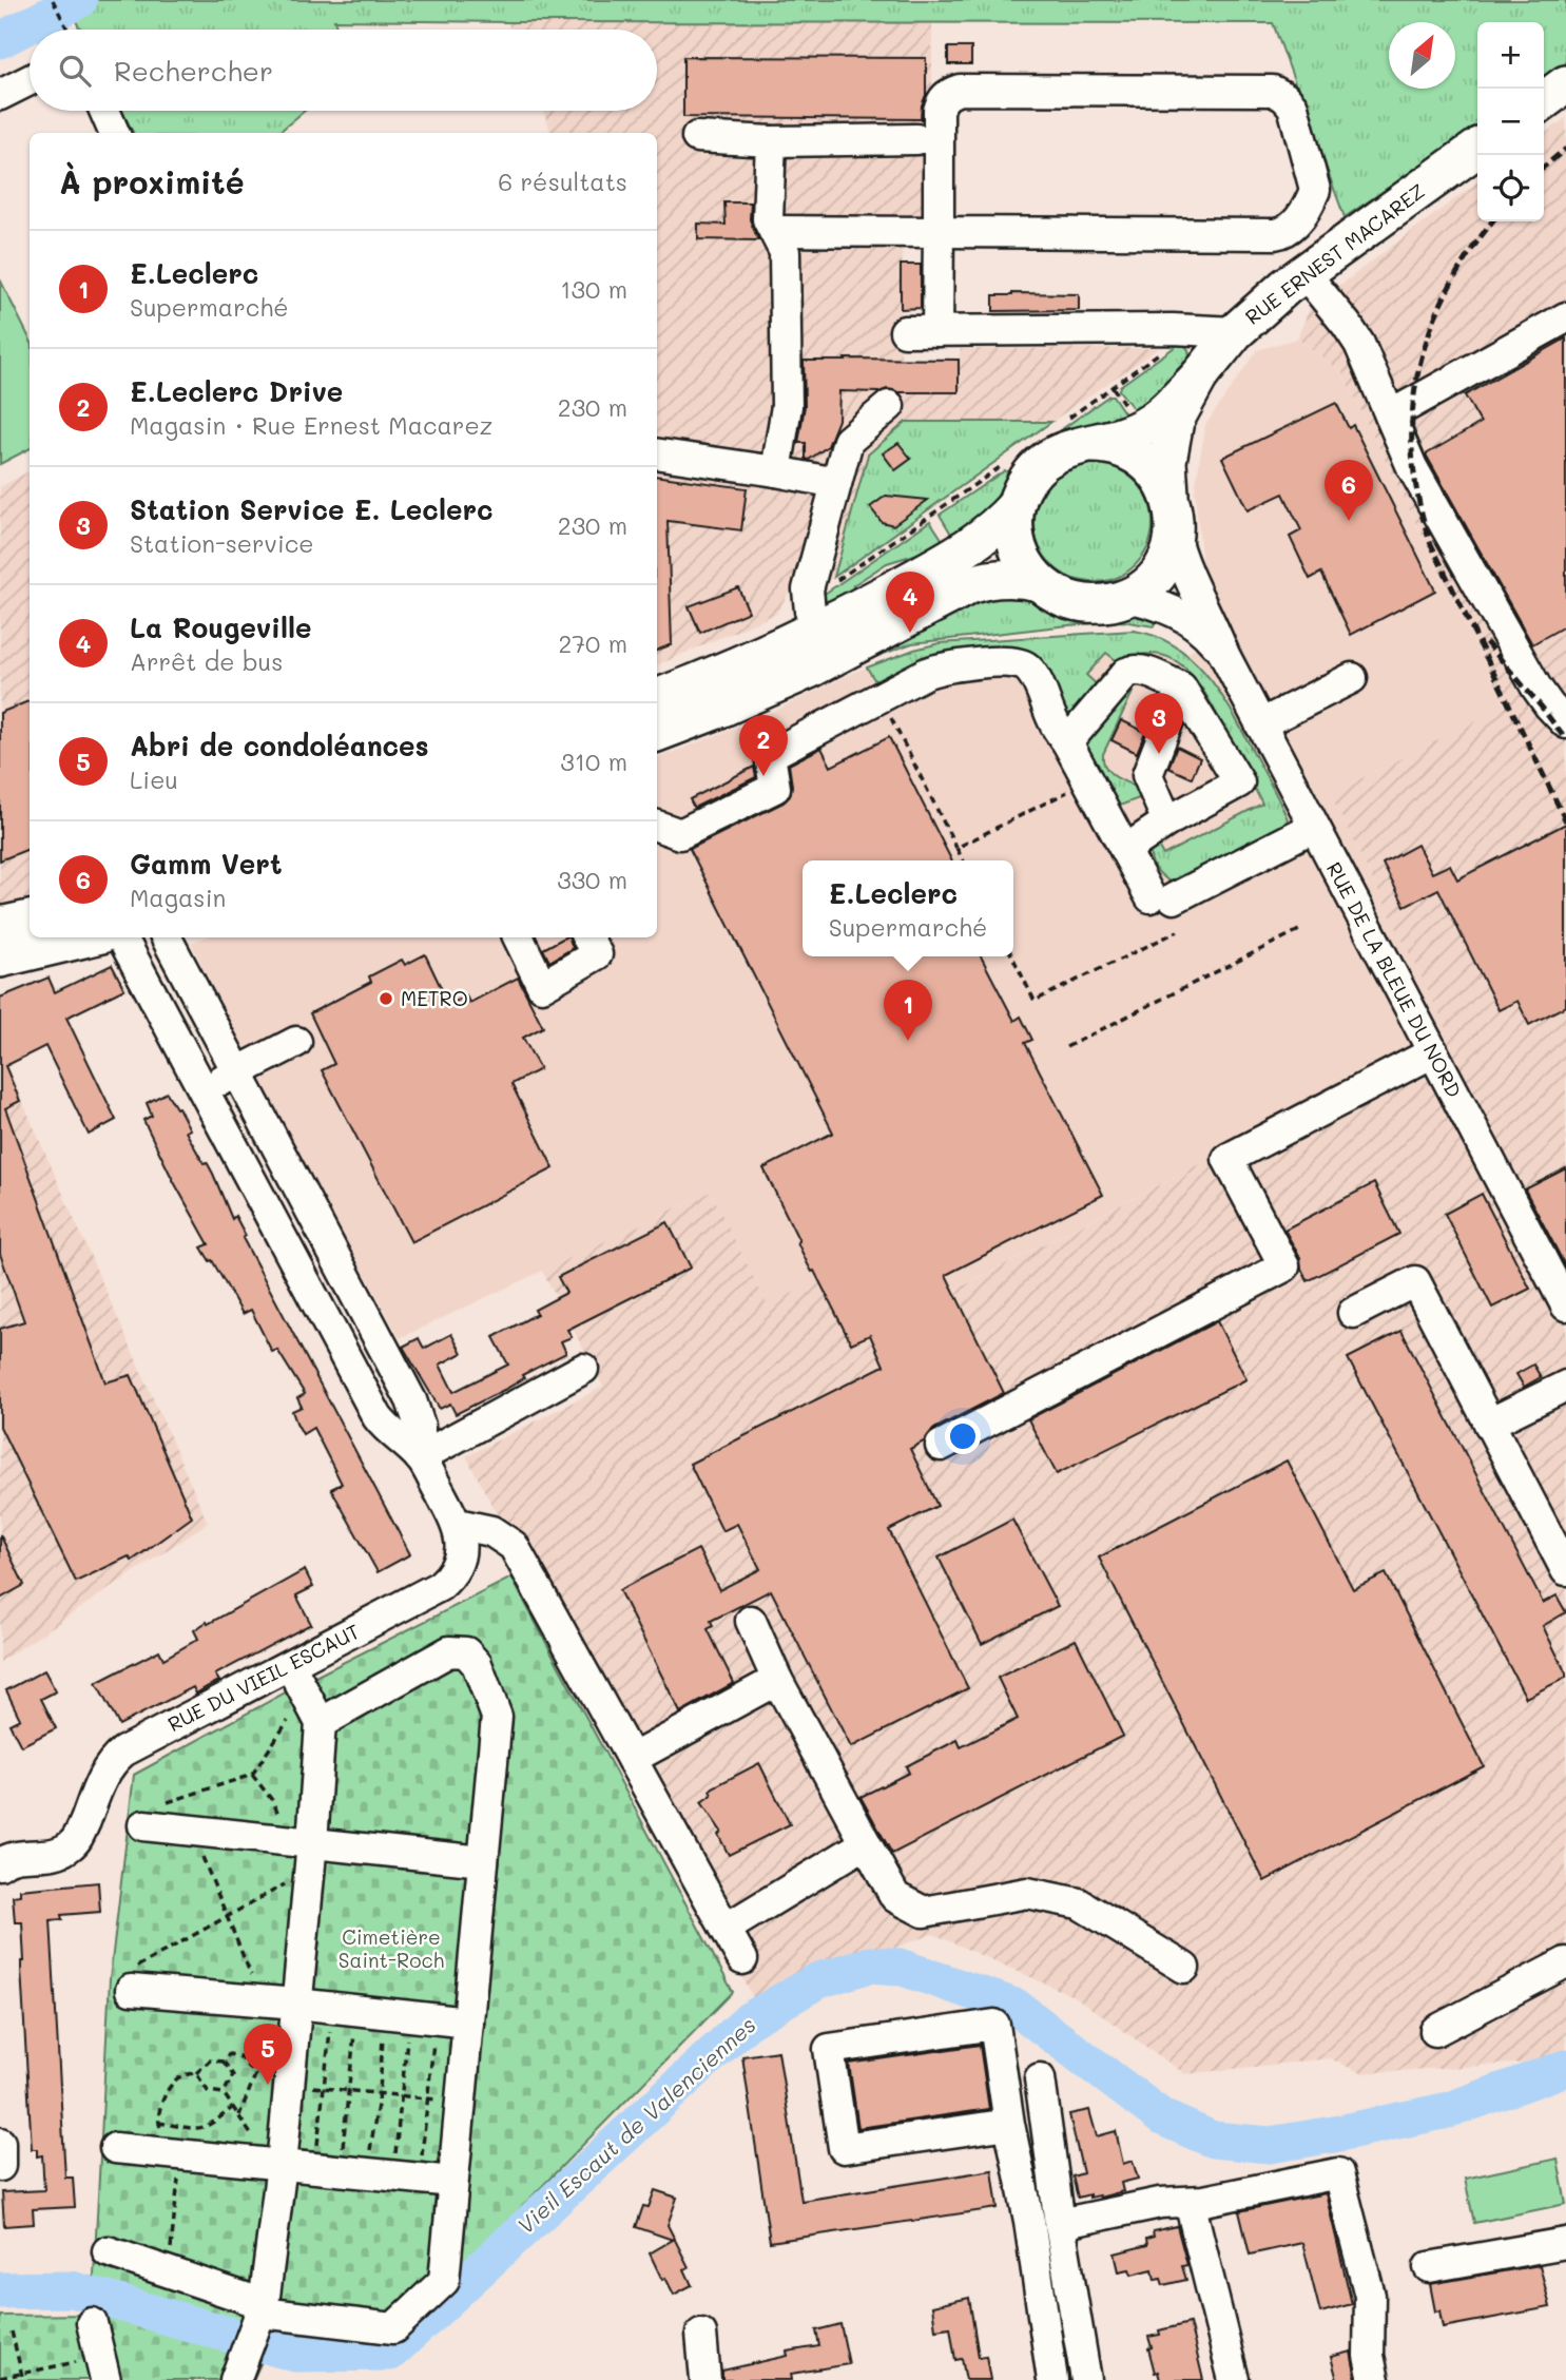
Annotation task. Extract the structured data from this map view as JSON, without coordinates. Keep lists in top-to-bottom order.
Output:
{
  "streets": {
    "main road": ["RUE ERNEST MACAREZ"],
    "street": ["RUE DE LA BLEUE DU NORD", "RUE DU VIEIL ESCAUT"]
  },
  "crossings": [
    ["RUE ERNEST MACAREZ", "RUE DE LA BLEUE DU NORD"]
  ],
  "water": ["Vieil Escaut de Valenciennes"],
  "parks": ["Cimetière Saint-Roch"],
  "places": ["METRO"],
  "north": "top right",
  "page": {
    "map_buttons": ["+", "−"],
    "search": "Rechercher",
    "heading": ["À proximité", "6 résultats"],
    "list": [
      {
        "mark": "1",
        "name": "E.Leclerc",
        "note": "Supermarché",
        "value": "130 m"
      },
      {
        "mark": "2",
        "name": "E.Leclerc Drive",
        "note": "Magasin · Rue Ernest Macarez",
        "value": "230 m"
      },
      {
        "mark": "3",
        "name": "Station Service E. Leclerc",
        "note": "Station-service",
        "value": "230 m"
      },
      {
        "mark": "4",
        "name": "La Rougeville",
        "note": "Arrêt de bus",
        "value": "270 m"
      },
      {
        "mark": "5",
        "name": "Abri de condoléances",
        "note": "Lieu",
        "value": "310 m"
      },
      {
        "mark": "6",
        "name": "Gamm Vert",
        "note": "Magasin",
        "value": "330 m"
      }
    ],
    "pins": [
      "6",
      "4",
      "3",
      "2",
      "1",
      "5"
    ],
    "popup": ["E.Leclerc", "Supermarché"]
  }
}
